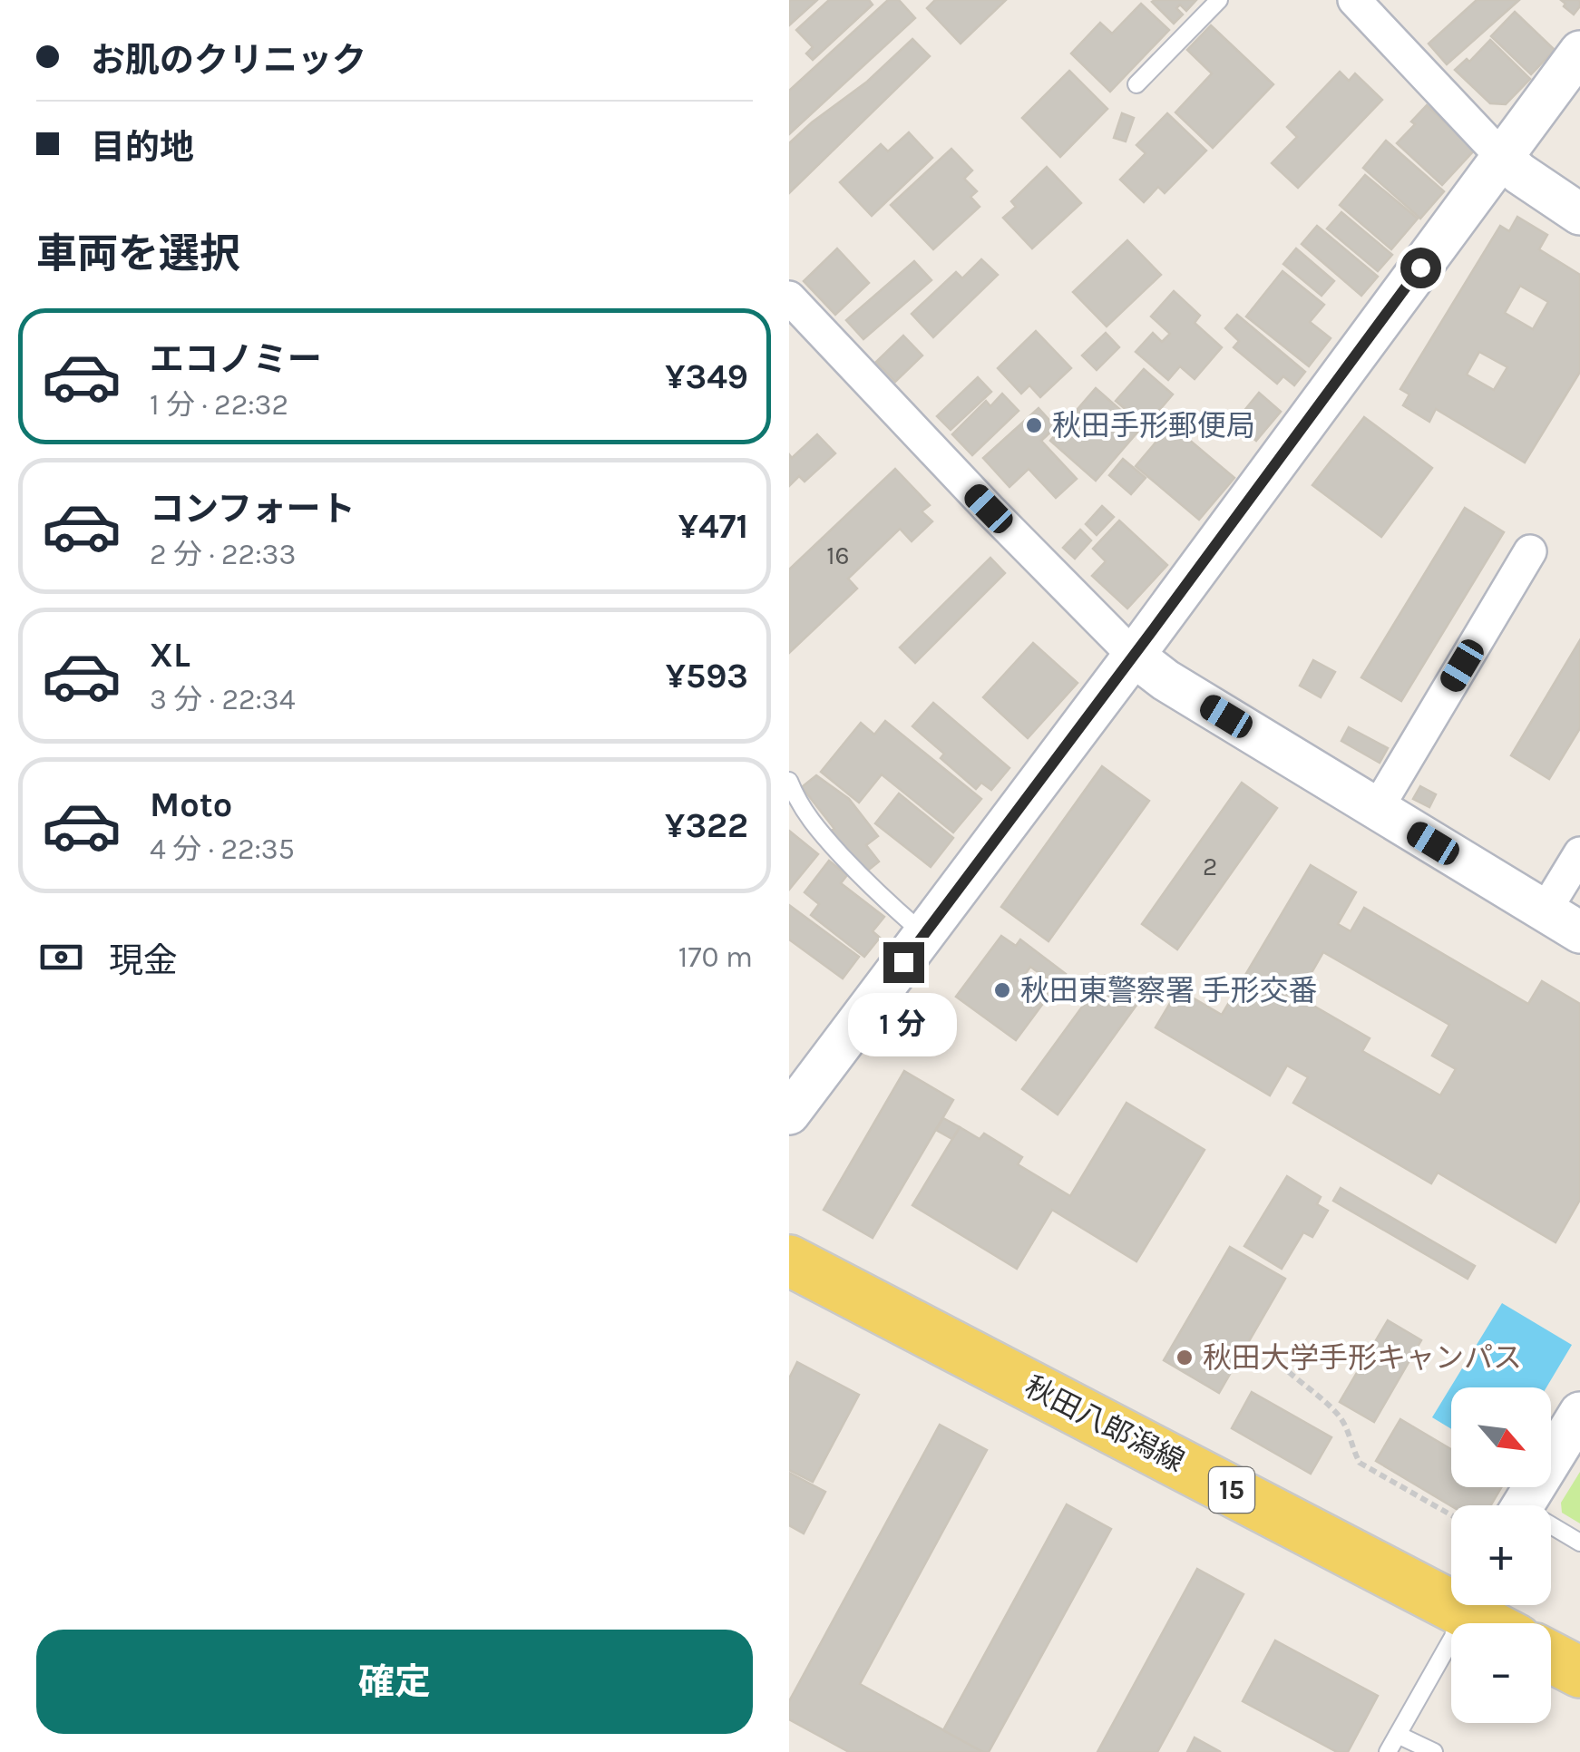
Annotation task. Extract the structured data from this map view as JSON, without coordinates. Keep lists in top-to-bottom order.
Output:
{
  "streets": {
    "main road": ["秋田八郎潟線", "15"]
  },
  "places": ["秋田手形郵便局", "秋田東警察署 手形交番", "秋田大学手形キャンパス"],
  "house_numbers": ["16", "2"],
  "north": "bottom right",
  "page": {
    "banner": ["お肌のクリニック", "目的地"],
    "heading": "車両を選択",
    "list": [
      {
        "name": "エコノミー",
        "note": "1 分 · 22:32",
        "value": "¥349"
      },
      {
        "name": "コンフォート",
        "note": "2 分 · 22:33",
        "value": "¥471"
      },
      {
        "name": "XL",
        "note": "3 分 · 22:34",
        "value": "¥593"
      },
      {
        "name": "Moto",
        "note": "4 分 · 22:35",
        "value": "¥322"
      }
    ],
    "pay": ["現金", "170 m"],
    "bubble": "1 分",
    "map_buttons": ["+", "−"],
    "buttons": "確定"
  }
}
